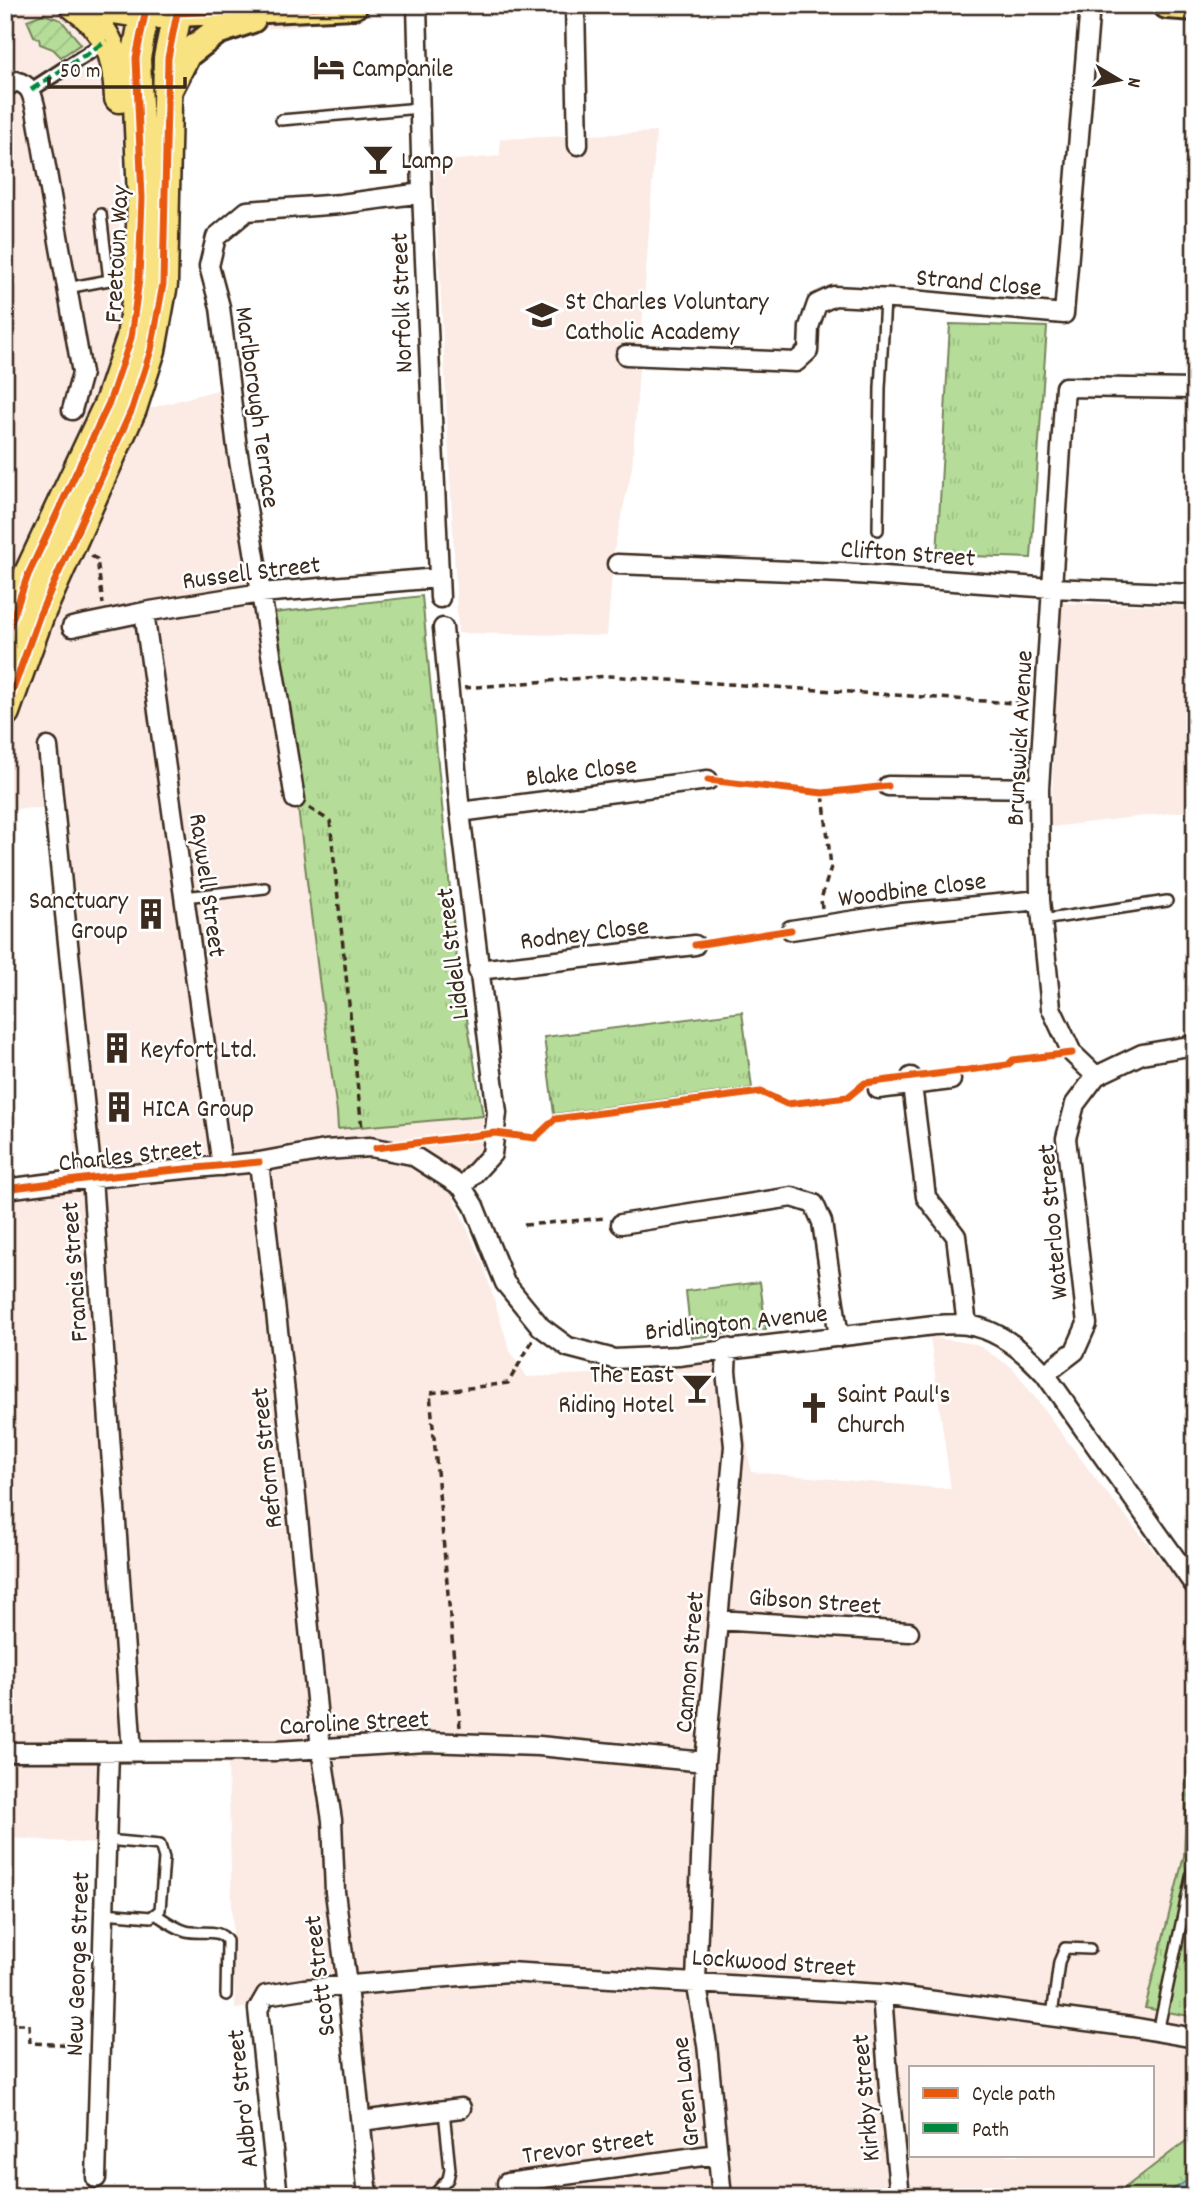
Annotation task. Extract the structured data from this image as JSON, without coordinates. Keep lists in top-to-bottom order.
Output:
{
  "streets": {
    "highway": ["Freetown Way"],
    "street": [
      "Strand Close",
      "Norfolk Street",
      "Marlborough Terrace",
      "Clifton Street",
      "Russell Street",
      "Brunswick Avenue",
      "Blake Close",
      "Raywell Street",
      "Woodbine Close",
      "Rodney Close",
      "Liddell Street",
      "Charles Street",
      "Waterloo Street",
      "Francis Street",
      "Bridlington Avenue",
      "Reform Street",
      "Gibson Street",
      "Cannon Street",
      "Caroline Street",
      "Lockwood Street",
      "New George Street",
      "Scott Street",
      "Green Lane",
      "Kirkby Street",
      "Aldbro' Street",
      "Trevor Street"
    ]
  },
  "crossings": [
    ["Norfolk Street", "Marlborough Terrace"],
    ["Norfolk Street", "Russell Street"],
    ["Marlborough Terrace", "Russell Street"],
    ["Clifton Street", "Brunswick Avenue"],
    ["Russell Street", "Raywell Street"],
    ["Brunswick Avenue", "Woodbine Close"],
    ["Brunswick Avenue", "Waterloo Street"],
    ["Blake Close", "Liddell Street"],
    ["Raywell Street", "Charles Street"],
    ["Rodney Close", "Liddell Street"],
    ["Liddell Street", "Bridlington Avenue"],
    ["Charles Street", "Francis Street"],
    ["Charles Street", "Bridlington Avenue"],
    ["Charles Street", "Reform Street"],
    ["Waterloo Street", "Bridlington Avenue"],
    ["Francis Street", "Caroline Street"],
    ["Bridlington Avenue", "Reform Street"],
    ["Bridlington Avenue", "Cannon Street"],
    ["Reform Street", "Caroline Street"],
    ["Reform Street", "Scott Street"],
    ["Gibson Street", "Cannon Street"],
    ["Cannon Street", "Caroline Street"],
    ["Cannon Street", "Lockwood Street"],
    ["Cannon Street", "Green Lane"],
    ["Caroline Street", "New George Street"],
    ["Caroline Street", "Scott Street"],
    ["Lockwood Street", "Scott Street"],
    ["Lockwood Street", "Green Lane"],
    ["Lockwood Street", "Kirkby Street"],
    ["Lockwood Street", "Aldbro' Street"],
    ["Scott Street", "Aldbro' Street"],
    ["Green Lane", "Trevor Street"]
  ],
  "places": {
    "hotel": ["Campanile"],
    "bar": ["Lamp", "The East Riding Hotel"],
    "school or university": ["St Charles Voluntary Catholic Academy"],
    "building": ["Sanctuary Group", "Keyfort Ltd.", "HICA Group"],
    "church": ["Saint Paul's Church"]
  },
  "legend": ["Cycle path", "Path"],
  "scale_bar": "50 m",
  "north": "right"
}
